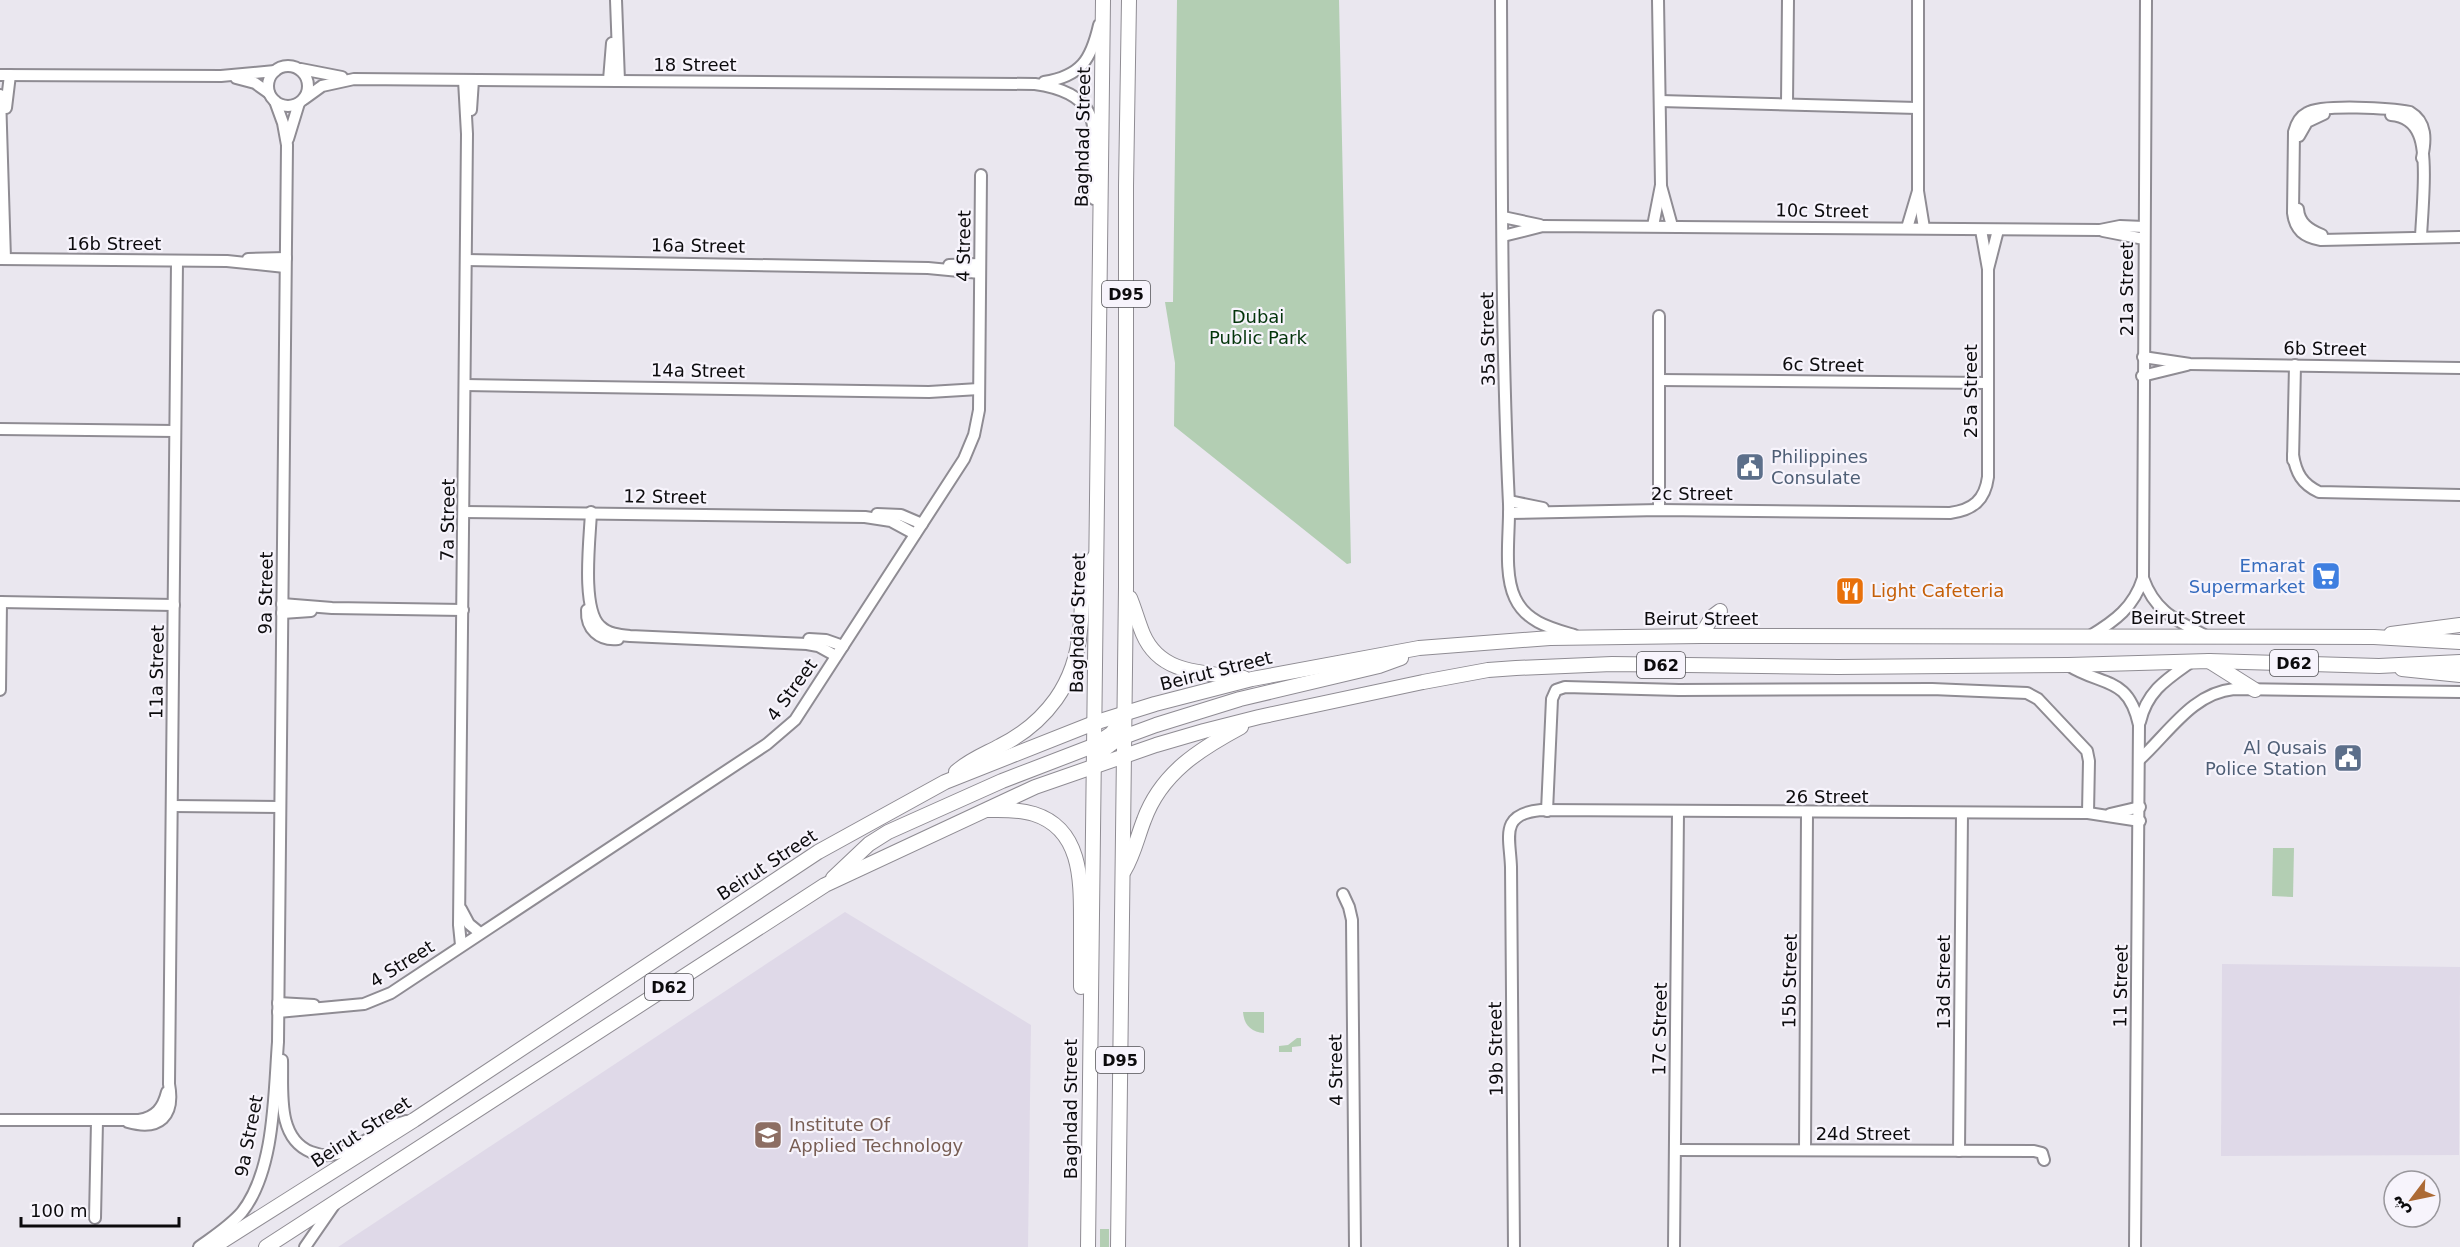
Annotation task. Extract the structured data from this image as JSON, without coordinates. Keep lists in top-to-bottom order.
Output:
{
  "streets": {
    "main road": [
      "Baghdad Street",
      "D95",
      "Beirut Street",
      "D62"
    ],
    "street": [
      "18 Street",
      "10c Street",
      "16b Street",
      "16a Street",
      "4 Street",
      "21a Street",
      "35a Street",
      "6b Street",
      "6c Street",
      "14a Street",
      "25a Street",
      "2c Street",
      "12 Street",
      "7a Street",
      "9a Street",
      "11a Street",
      "26 Street",
      "15b Street",
      "13d Street",
      "11 Street",
      "17c Street",
      "19b Street",
      "24d Street"
    ]
  },
  "crossings": [
    ["18 Street", "Baghdad Street"],
    ["18 Street", "7a Street"],
    ["18 Street", "9a Street"],
    ["Baghdad Street", "Beirut Street"],
    ["Baghdad Street", "D62"],
    ["10c Street", "21a Street"],
    ["10c Street", "35a Street"],
    ["10c Street", "25a Street"],
    ["16b Street", "9a Street"],
    ["16b Street", "11a Street"],
    ["16a Street", "4 Street"],
    ["16a Street", "7a Street"],
    ["4 Street", "14a Street"],
    ["4 Street", "12 Street"],
    ["4 Street", "7a Street"],
    ["4 Street", "9a Street"],
    ["21a Street", "6b Street"],
    ["21a Street", "Beirut Street"],
    ["D95", "Beirut Street"],
    ["D95", "D62"],
    ["35a Street", "2c Street"],
    ["35a Street", "Beirut Street"],
    ["6c Street", "25a Street"],
    ["14a Street", "7a Street"],
    ["25a Street", "2c Street"],
    ["12 Street", "7a Street"],
    ["9a Street", "Beirut Street"],
    ["D62", "11 Street"],
    ["26 Street", "15b Street"],
    ["26 Street", "13d Street"],
    ["26 Street", "11 Street"],
    ["26 Street", "17c Street"],
    ["26 Street", "19b Street"],
    ["15b Street", "24d Street"],
    ["13d Street", "24d Street"],
    ["17c Street", "24d Street"]
  ],
  "parks": ["Dubai Public Park"],
  "places": {
    "public building": ["Philippines Consulate", "Al Qusais Police Station"],
    "supermarket": ["Emarat Supermarket"],
    "restaurant": ["Light Cafeteria"],
    "school or university": ["Institute Of Applied Technology"]
  },
  "scale_bar": "100 m",
  "north": "bottom left"
}
